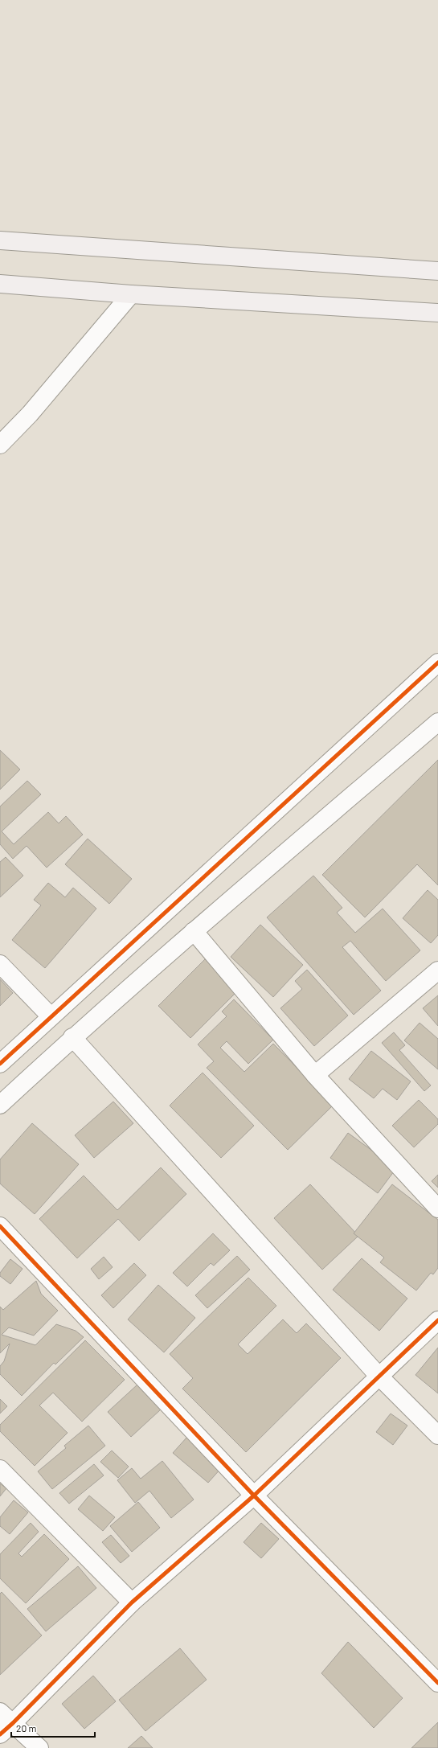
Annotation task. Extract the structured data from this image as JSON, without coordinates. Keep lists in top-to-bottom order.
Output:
{
  "scale_bar": "20 m"
}
